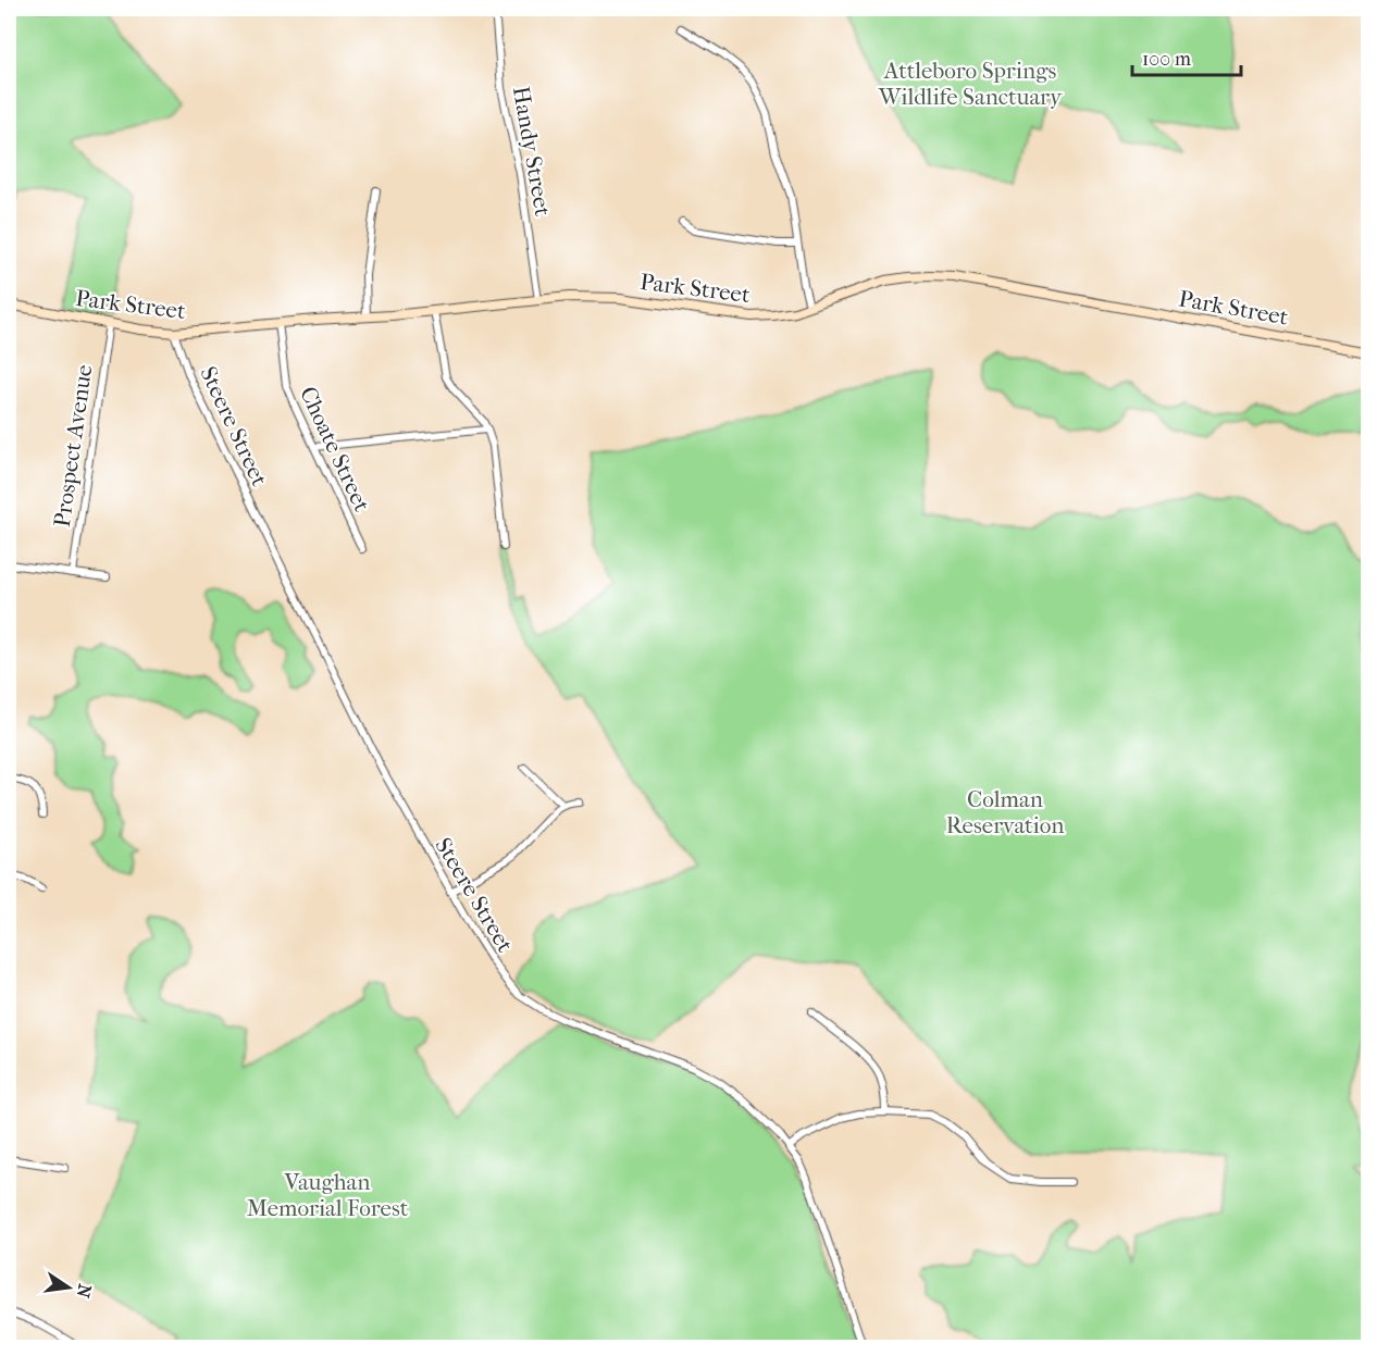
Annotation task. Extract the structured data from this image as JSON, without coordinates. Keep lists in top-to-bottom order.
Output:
{
  "streets": {
    "main road": ["Park Street"],
    "street": [
      "Handy Street",
      "Steere Street",
      "Prospect Avenue",
      "Choate Street"
    ]
  },
  "crossings": [
    ["Handy Street", "Park Street"],
    ["Park Street", "Steere Street"],
    ["Park Street", "Prospect Avenue"],
    ["Park Street", "Choate Street"]
  ],
  "parks": ["Attleboro Springs Wildlife Sanctuary", "Colman Reservation", "Vaughan Memorial Forest"],
  "scale_bar": "100 m",
  "north": "right"
}
